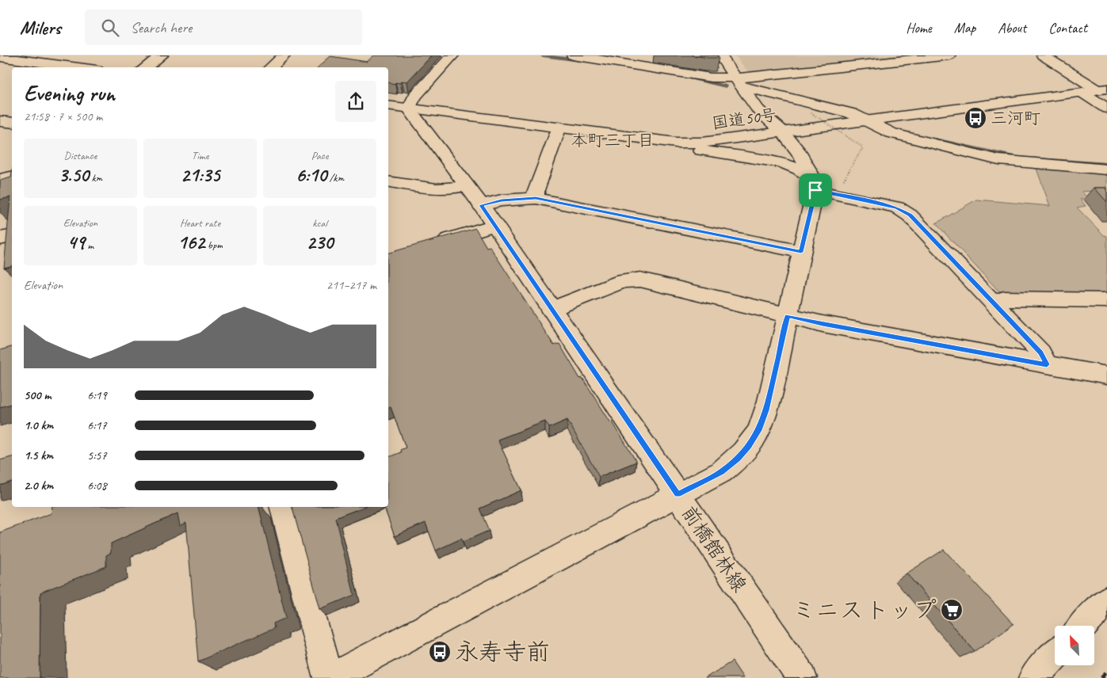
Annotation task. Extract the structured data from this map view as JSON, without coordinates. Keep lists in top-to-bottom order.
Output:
{
  "streets": {
    "main road": ["国道50号", "前橋館林線"]
  },
  "crossings": [
    ["国道50号", "前橋館林線"]
  ],
  "districts": ["本町三丁目"],
  "places": {
    "bus stop": ["三河町", "永寿寺前"],
    "supermarket": ["ミニストップ"]
  },
  "north": "top left",
  "page": {
    "header": "Milers",
    "search": "Search here",
    "nav": [
      "Home",
      "Map",
      "About",
      "Contact"
    ],
    "heading": ["Evening run", "21:58 · 7 × 500 m"],
    "stats": [
      ["Distance", "3.50 km"],
      ["Time", "21:35"],
      ["Pace", "6:10 /km"],
      ["Elevation", "49 m"],
      ["Heart rate", "162 bpm"],
      ["kcal", "230"]
    ],
    "chart": ["Elevation", "211–217 m"],
    "list": [
      {
        "name": "500 m",
        "note": "6:19"
      },
      {
        "name": "1.0 km",
        "note": "6:17"
      },
      {
        "name": "1.5 km",
        "note": "5:57"
      },
      {
        "name": "2.0 km",
        "note": "6:08"
      }
    ]
  }
}
